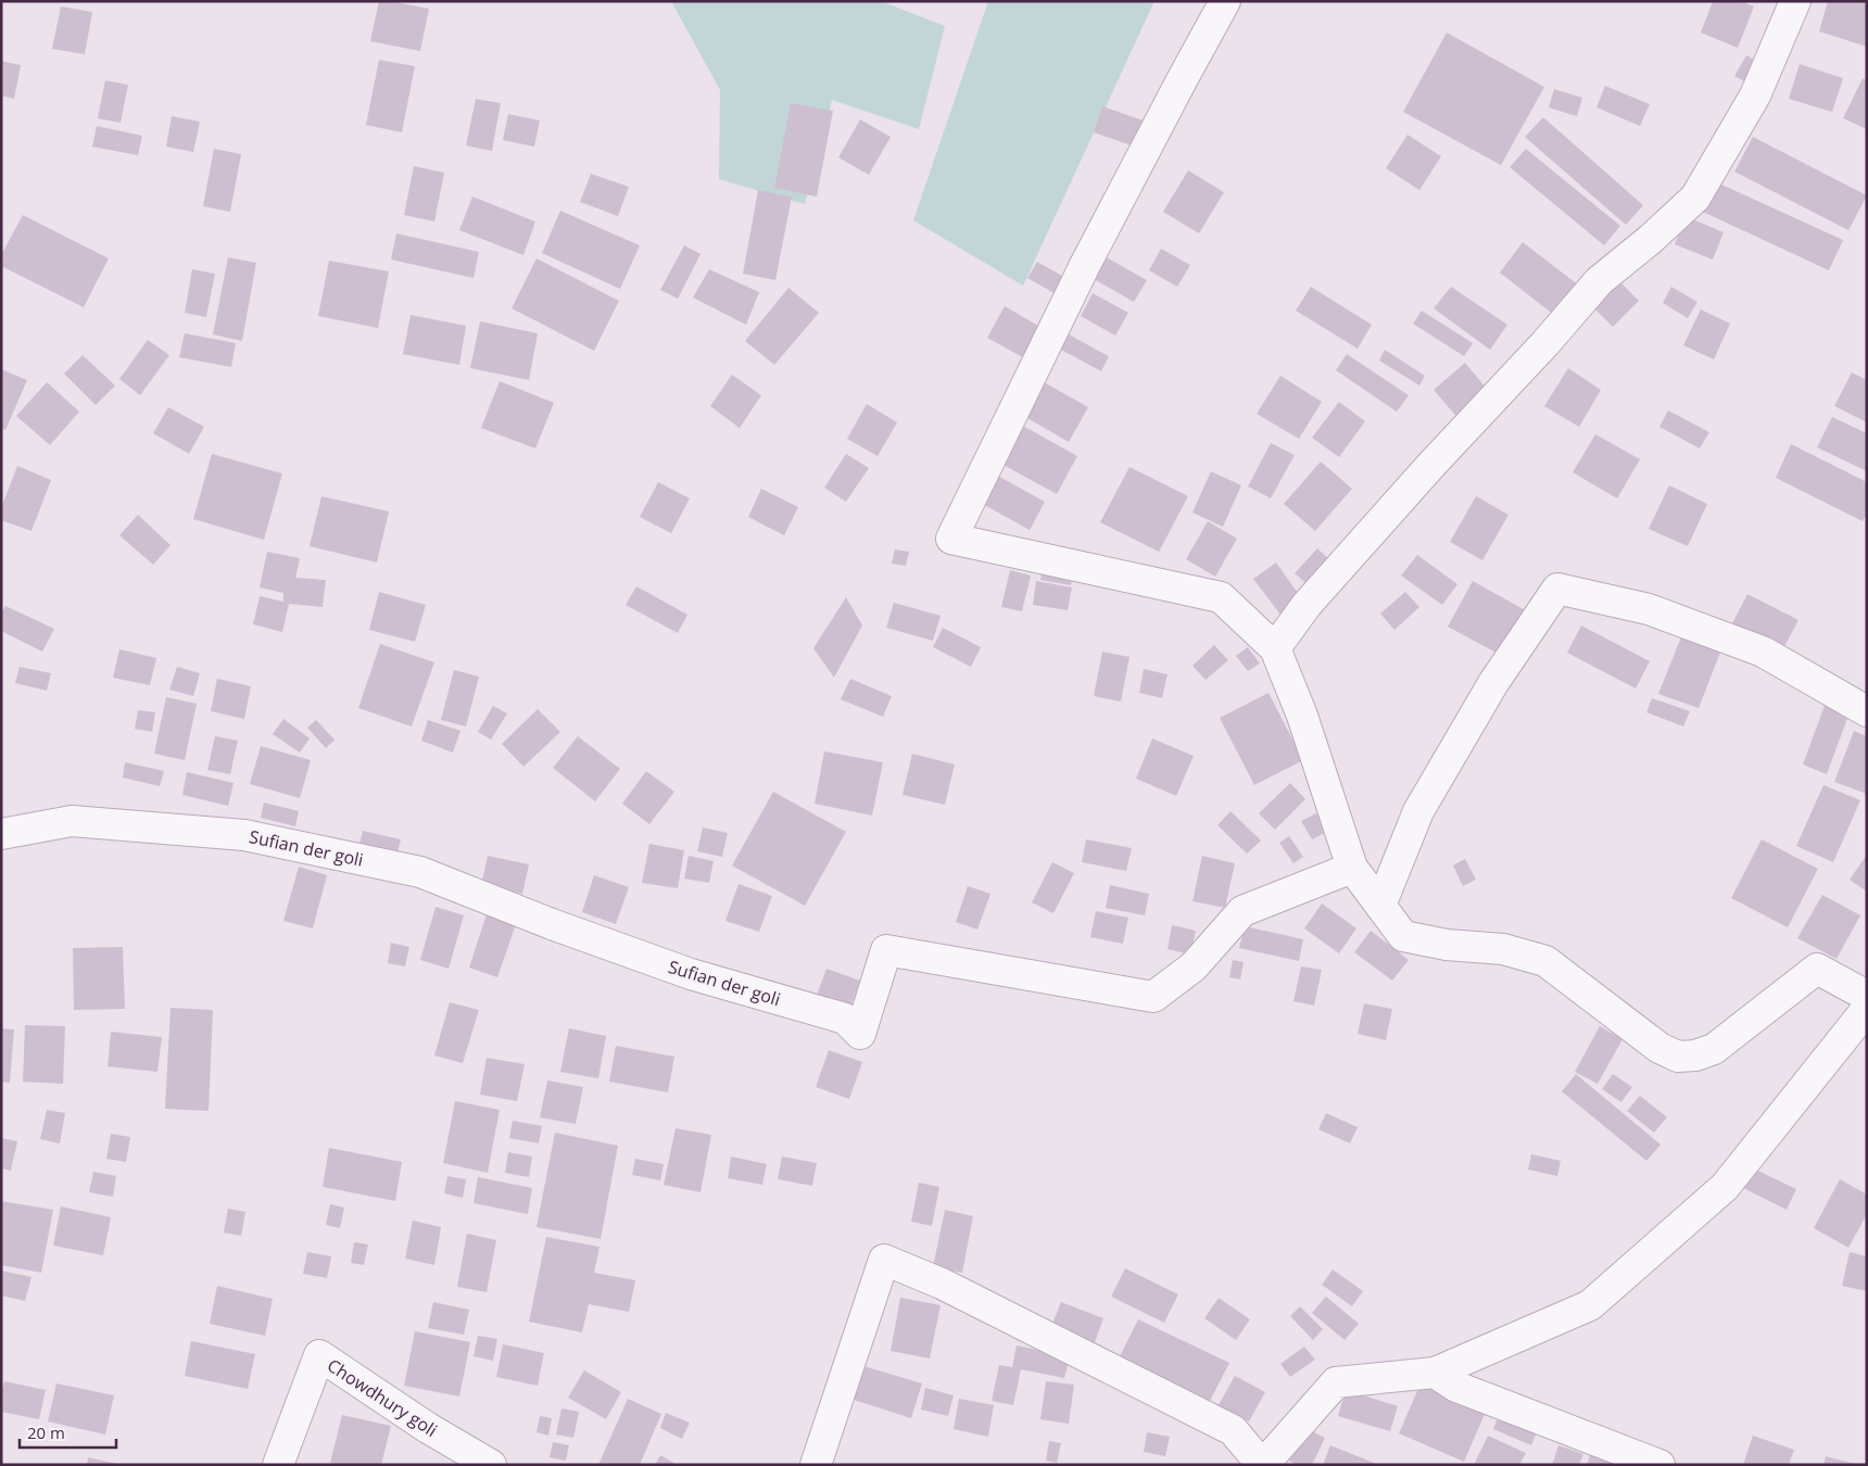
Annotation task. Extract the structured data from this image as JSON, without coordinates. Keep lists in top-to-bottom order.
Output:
{
  "streets": {
    "street": ["Sufian der goli", "Chowdhury goli"]
  },
  "scale_bar": "20 m"
}
